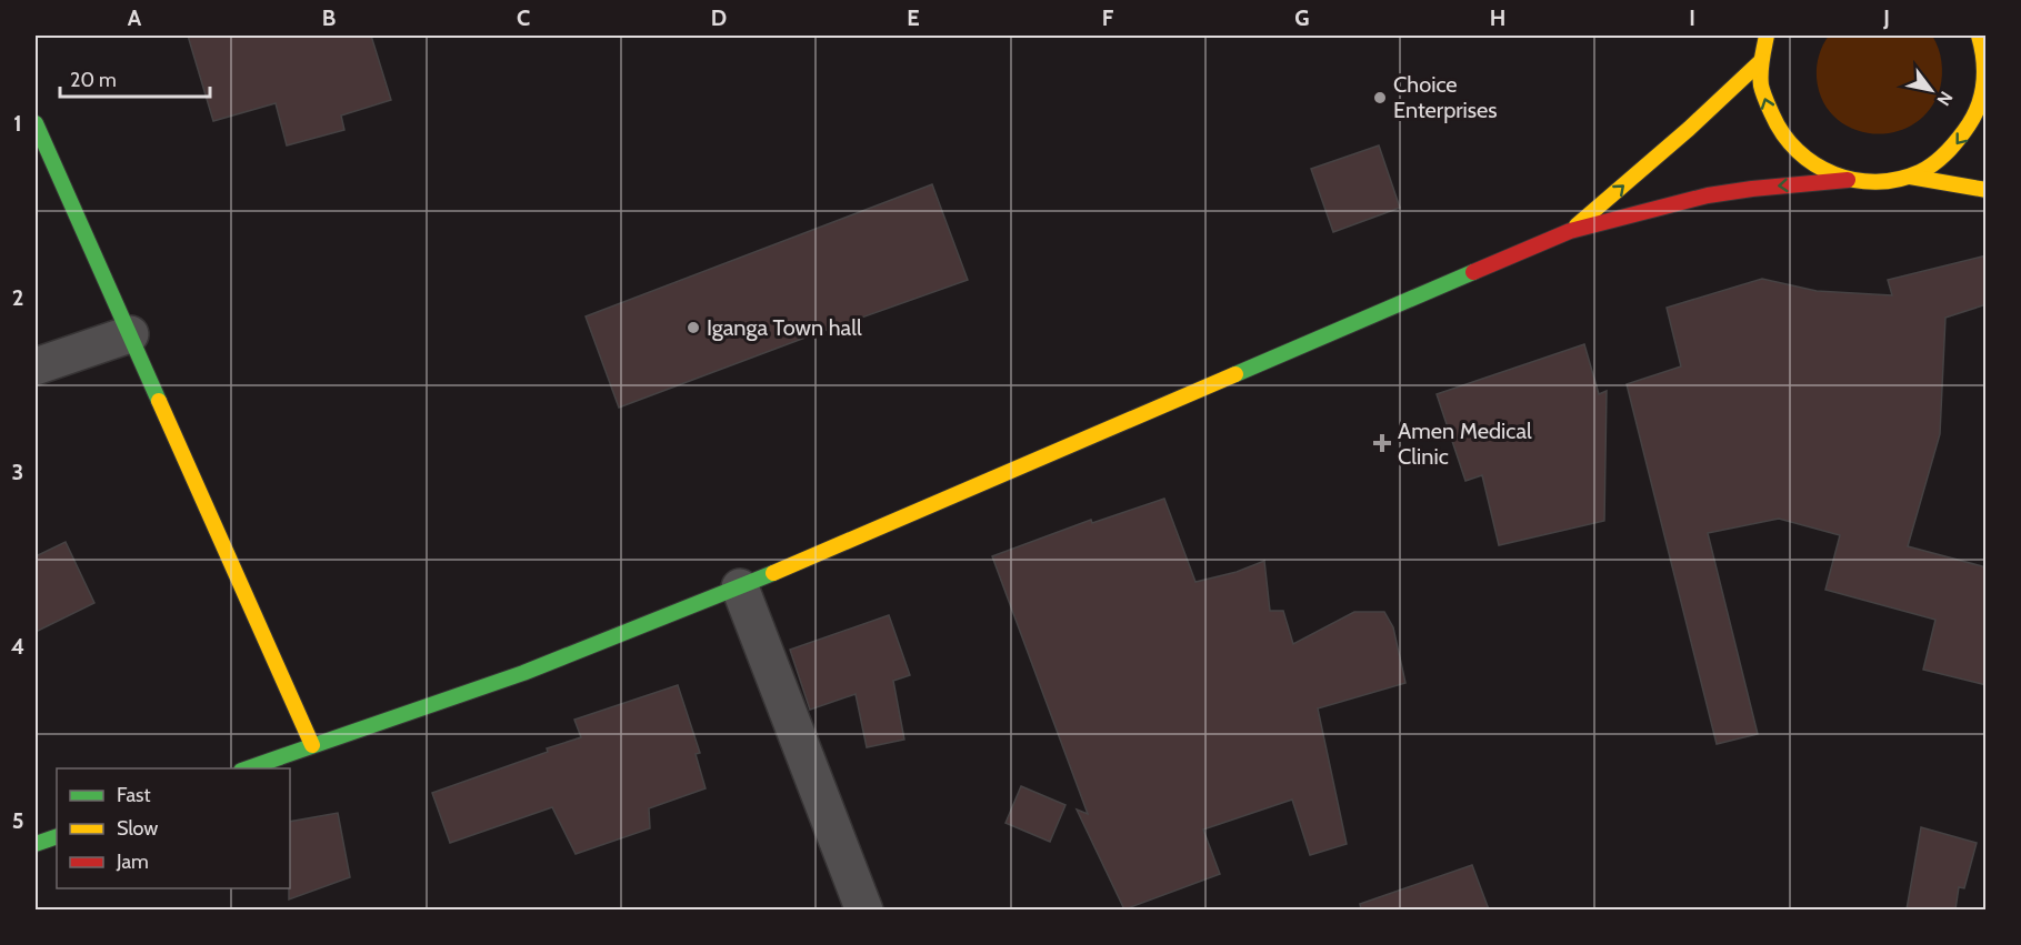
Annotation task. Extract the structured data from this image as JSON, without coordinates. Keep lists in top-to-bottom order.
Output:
{
  "places": {
    "other": ["Choice Enterprises", "Iganga Town hall"],
    "health": ["Amen Medical Clinic"]
  },
  "legend": ["Fast", "Slow", "Jam"],
  "scale_bar": "20 m",
  "north": "bottom right",
  "grid": {
    "columns": [
      "A",
      "B",
      "C",
      "D",
      "E",
      "F",
      "G",
      "H",
      "I",
      "J"
    ],
    "rows": [
      "1",
      "2",
      "3",
      "4",
      "5"
    ]
  }
}
